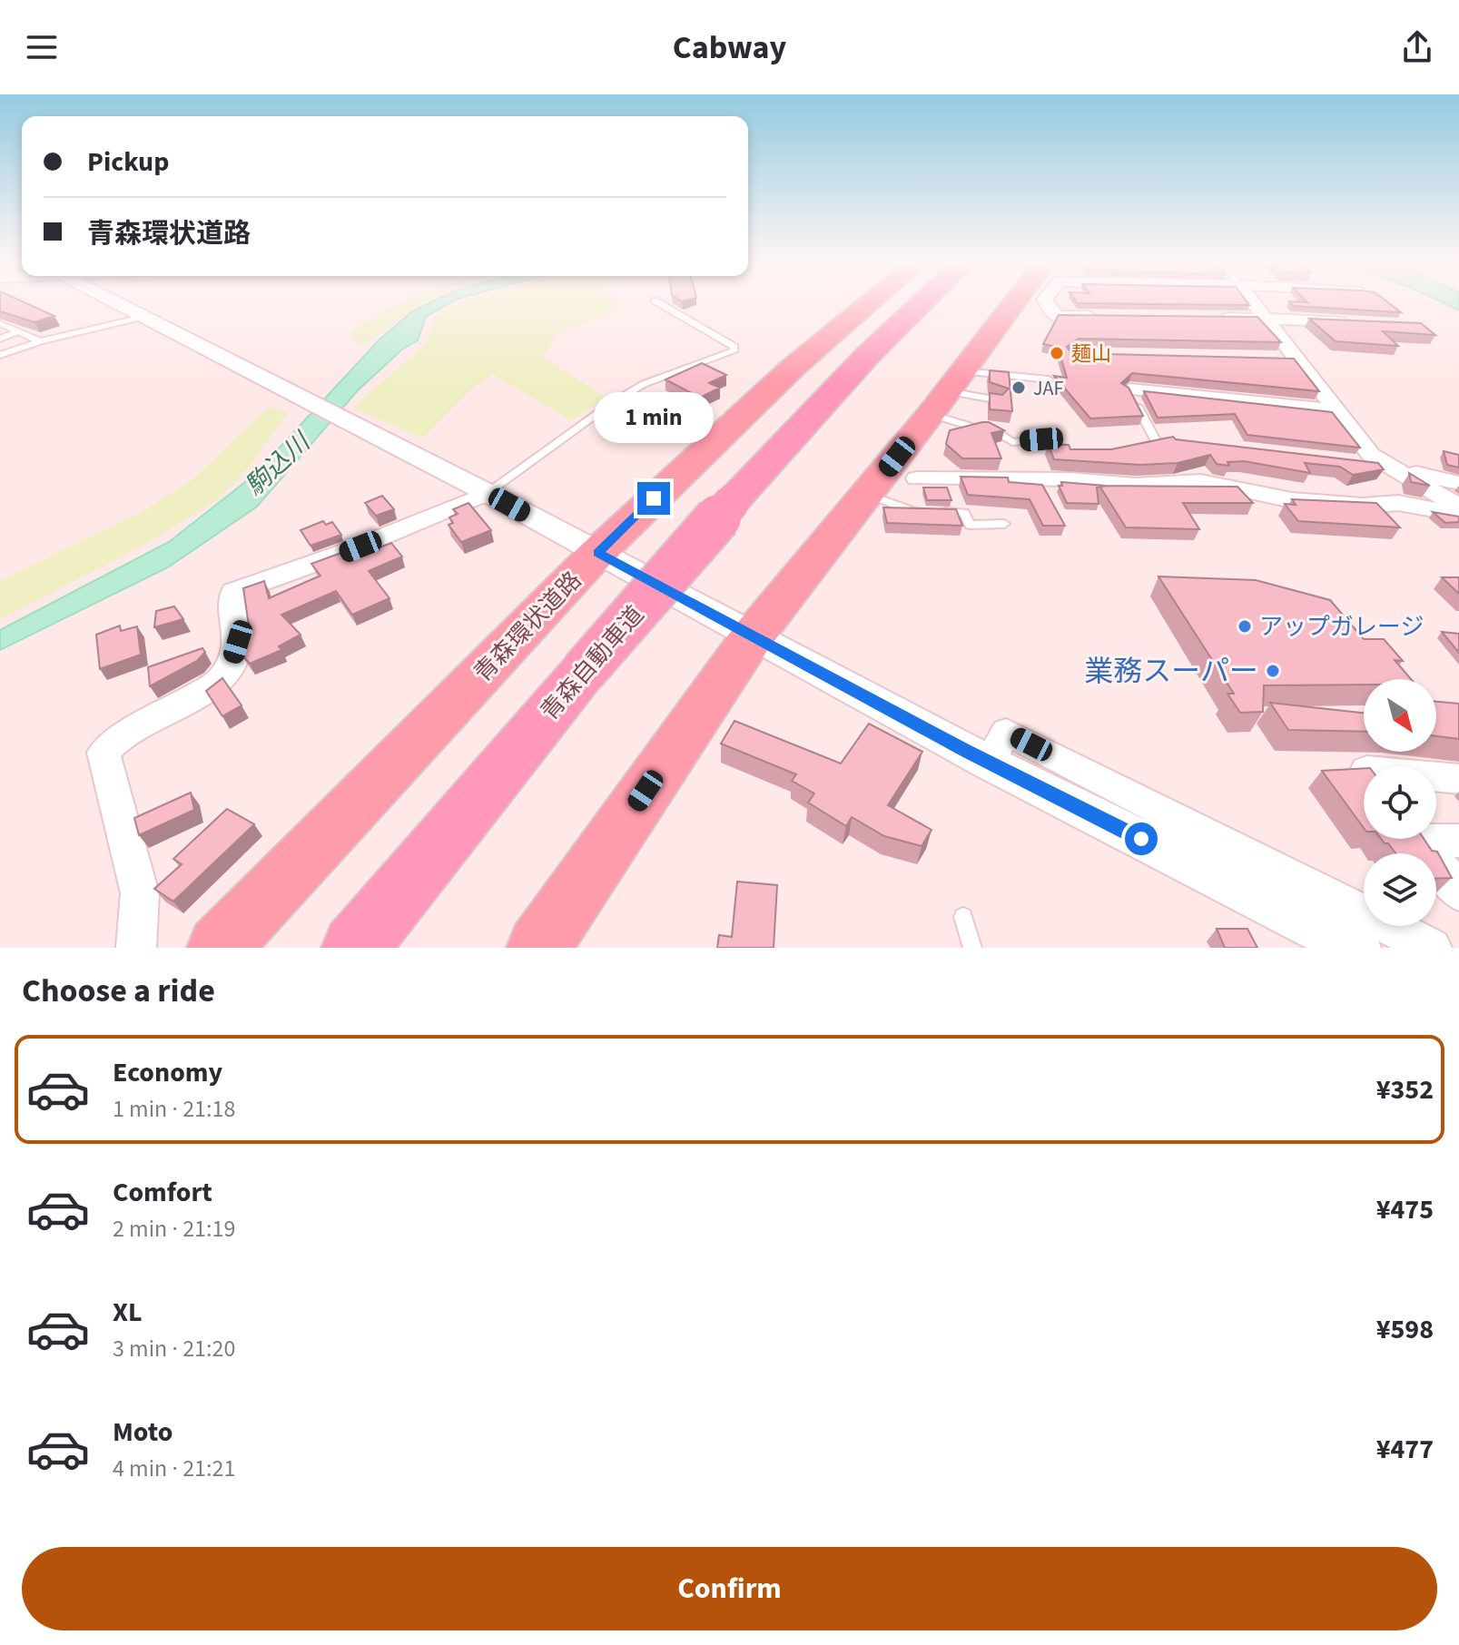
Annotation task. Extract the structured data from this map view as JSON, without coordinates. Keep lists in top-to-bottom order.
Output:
{
  "streets": {
    "highway": ["青森環状道路", "青森自動車道"]
  },
  "water": ["駒込川"],
  "places": [
    "麺山",
    "JAF",
    "アップガレージ",
    "業務スーパー"
  ],
  "north": "bottom right",
  "page": {
    "header": "Cabway",
    "banner": ["Pickup", "青森環状道路"],
    "bubble": "1 min",
    "heading": "Choose a ride",
    "list": [
      {
        "name": "Economy",
        "note": "1 min · 21:18",
        "value": "¥352"
      },
      {
        "name": "Comfort",
        "note": "2 min · 21:19",
        "value": "¥475"
      },
      {
        "name": "XL",
        "note": "3 min · 21:20",
        "value": "¥598"
      },
      {
        "name": "Moto",
        "note": "4 min · 21:21",
        "value": "¥477"
      }
    ],
    "buttons": "Confirm"
  }
}
